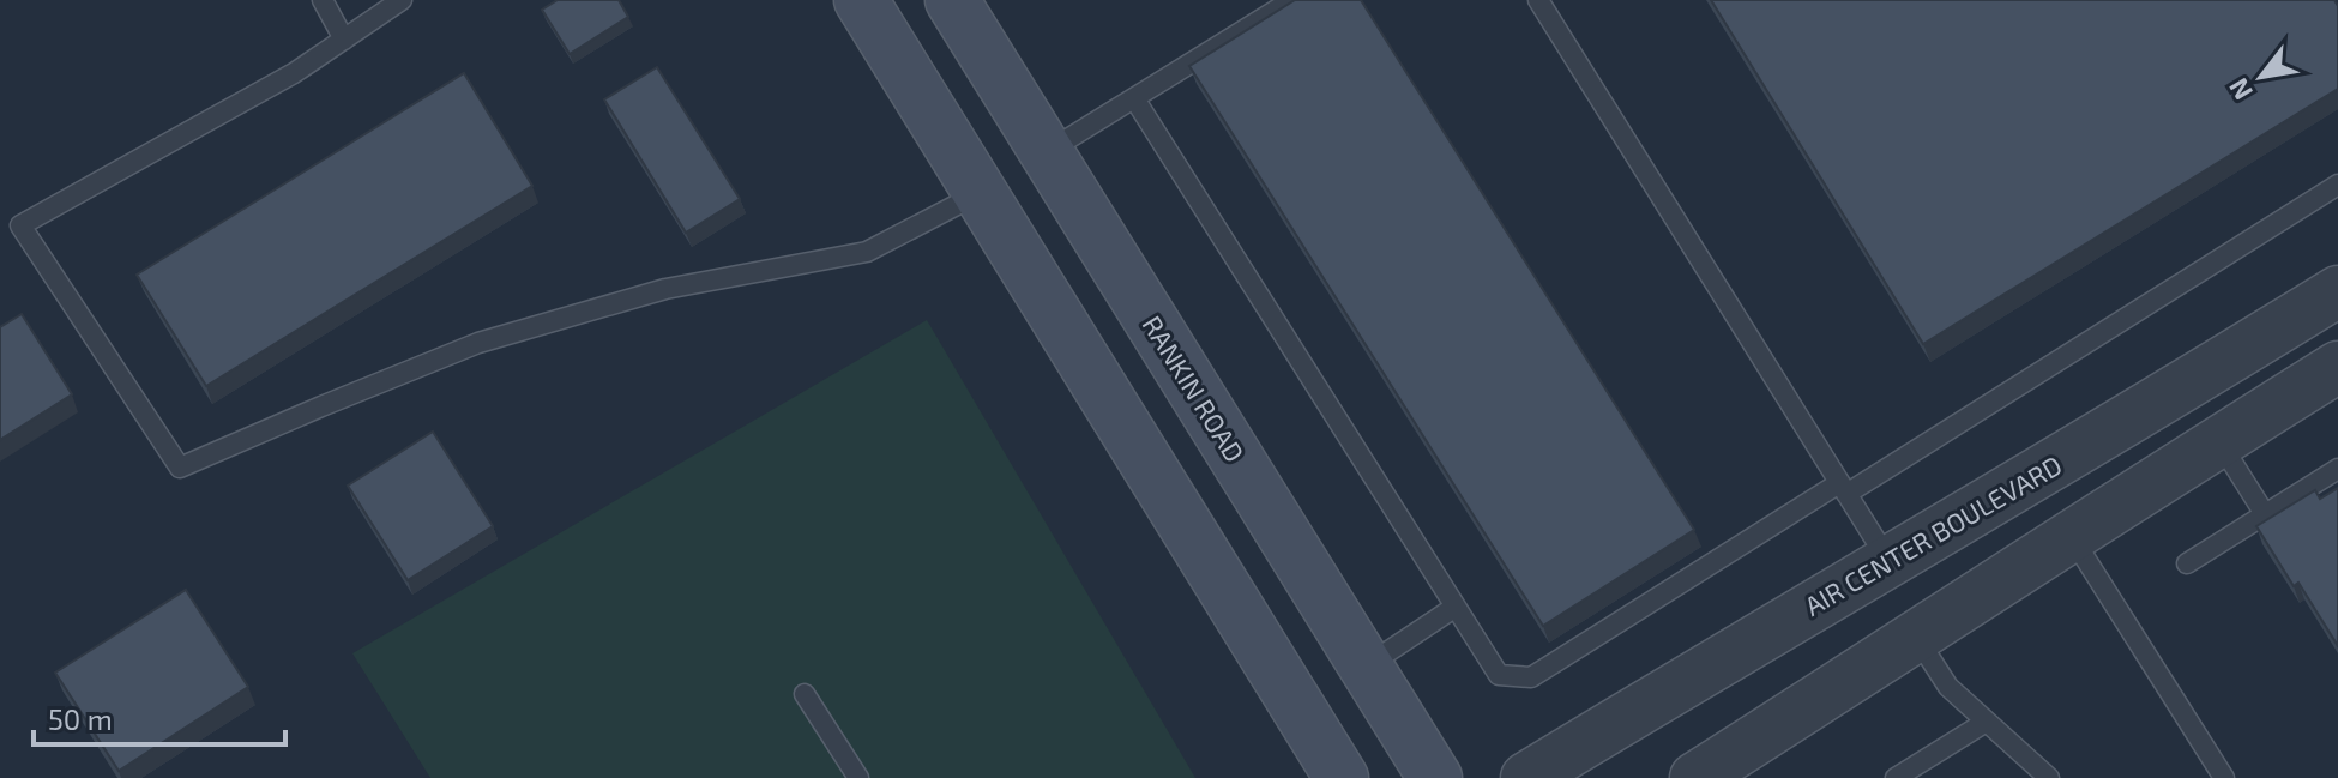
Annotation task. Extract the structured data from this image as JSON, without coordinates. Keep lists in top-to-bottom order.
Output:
{
  "streets": {
    "main road": ["RANKIN ROAD"],
    "street": ["AIR CENTER BOULEVARD"]
  },
  "scale_bar": "50 m",
  "north": "bottom left"
}
